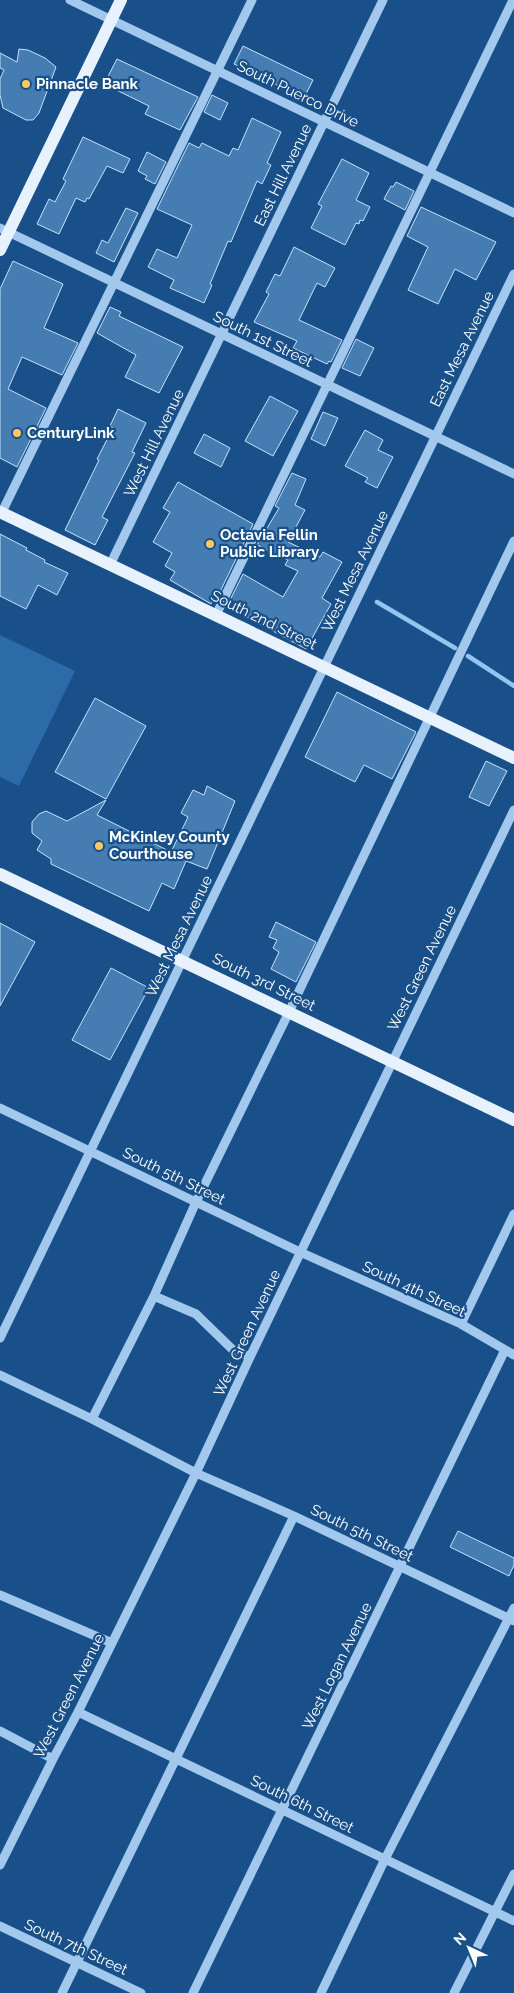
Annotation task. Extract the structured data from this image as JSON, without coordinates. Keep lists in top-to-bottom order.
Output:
{
  "streets": {
    "main road": ["South 2nd Street", "South 3rd Street"],
    "street": [
      "South Puerco Drive",
      "East Hill Avenue",
      "South 1st Street",
      "East Mesa Avenue",
      "West Hill Avenue",
      "West Mesa Avenue",
      "West Green Avenue",
      "South 5th Street",
      "South 4th Street",
      "West Logan Avenue",
      "South 6th Street",
      "South 7th Street"
    ]
  },
  "crossings": [
    ["South Puerco Drive", "East Hill Avenue"],
    ["East Hill Avenue", "South 1st Street"],
    ["East Hill Avenue", "West Hill Avenue"],
    ["South 1st Street", "East Mesa Avenue"],
    ["South 1st Street", "West Hill Avenue"],
    ["South 1st Street", "West Mesa Avenue"],
    ["East Mesa Avenue", "West Mesa Avenue"],
    ["West Hill Avenue", "South 2nd Street"],
    ["West Mesa Avenue", "South 2nd Street"],
    ["West Mesa Avenue", "South 3rd Street"],
    ["West Mesa Avenue", "South 5th Street"],
    ["West Green Avenue", "South 3rd Street"],
    ["West Green Avenue", "South 5th Street"],
    ["West Green Avenue", "South 4th Street"],
    ["West Green Avenue", "South 6th Street"],
    ["South 5th Street", "South 4th Street"],
    ["South 5th Street", "West Logan Avenue"],
    ["South 4th Street", "West Logan Avenue"],
    ["West Logan Avenue", "South 6th Street"]
  ],
  "places": [
    "Pinnacle Bank",
    "CenturyLink",
    "Octavia Fellin Public Library",
    "McKinley County Courthouse"
  ],
  "north": "top left"
}
